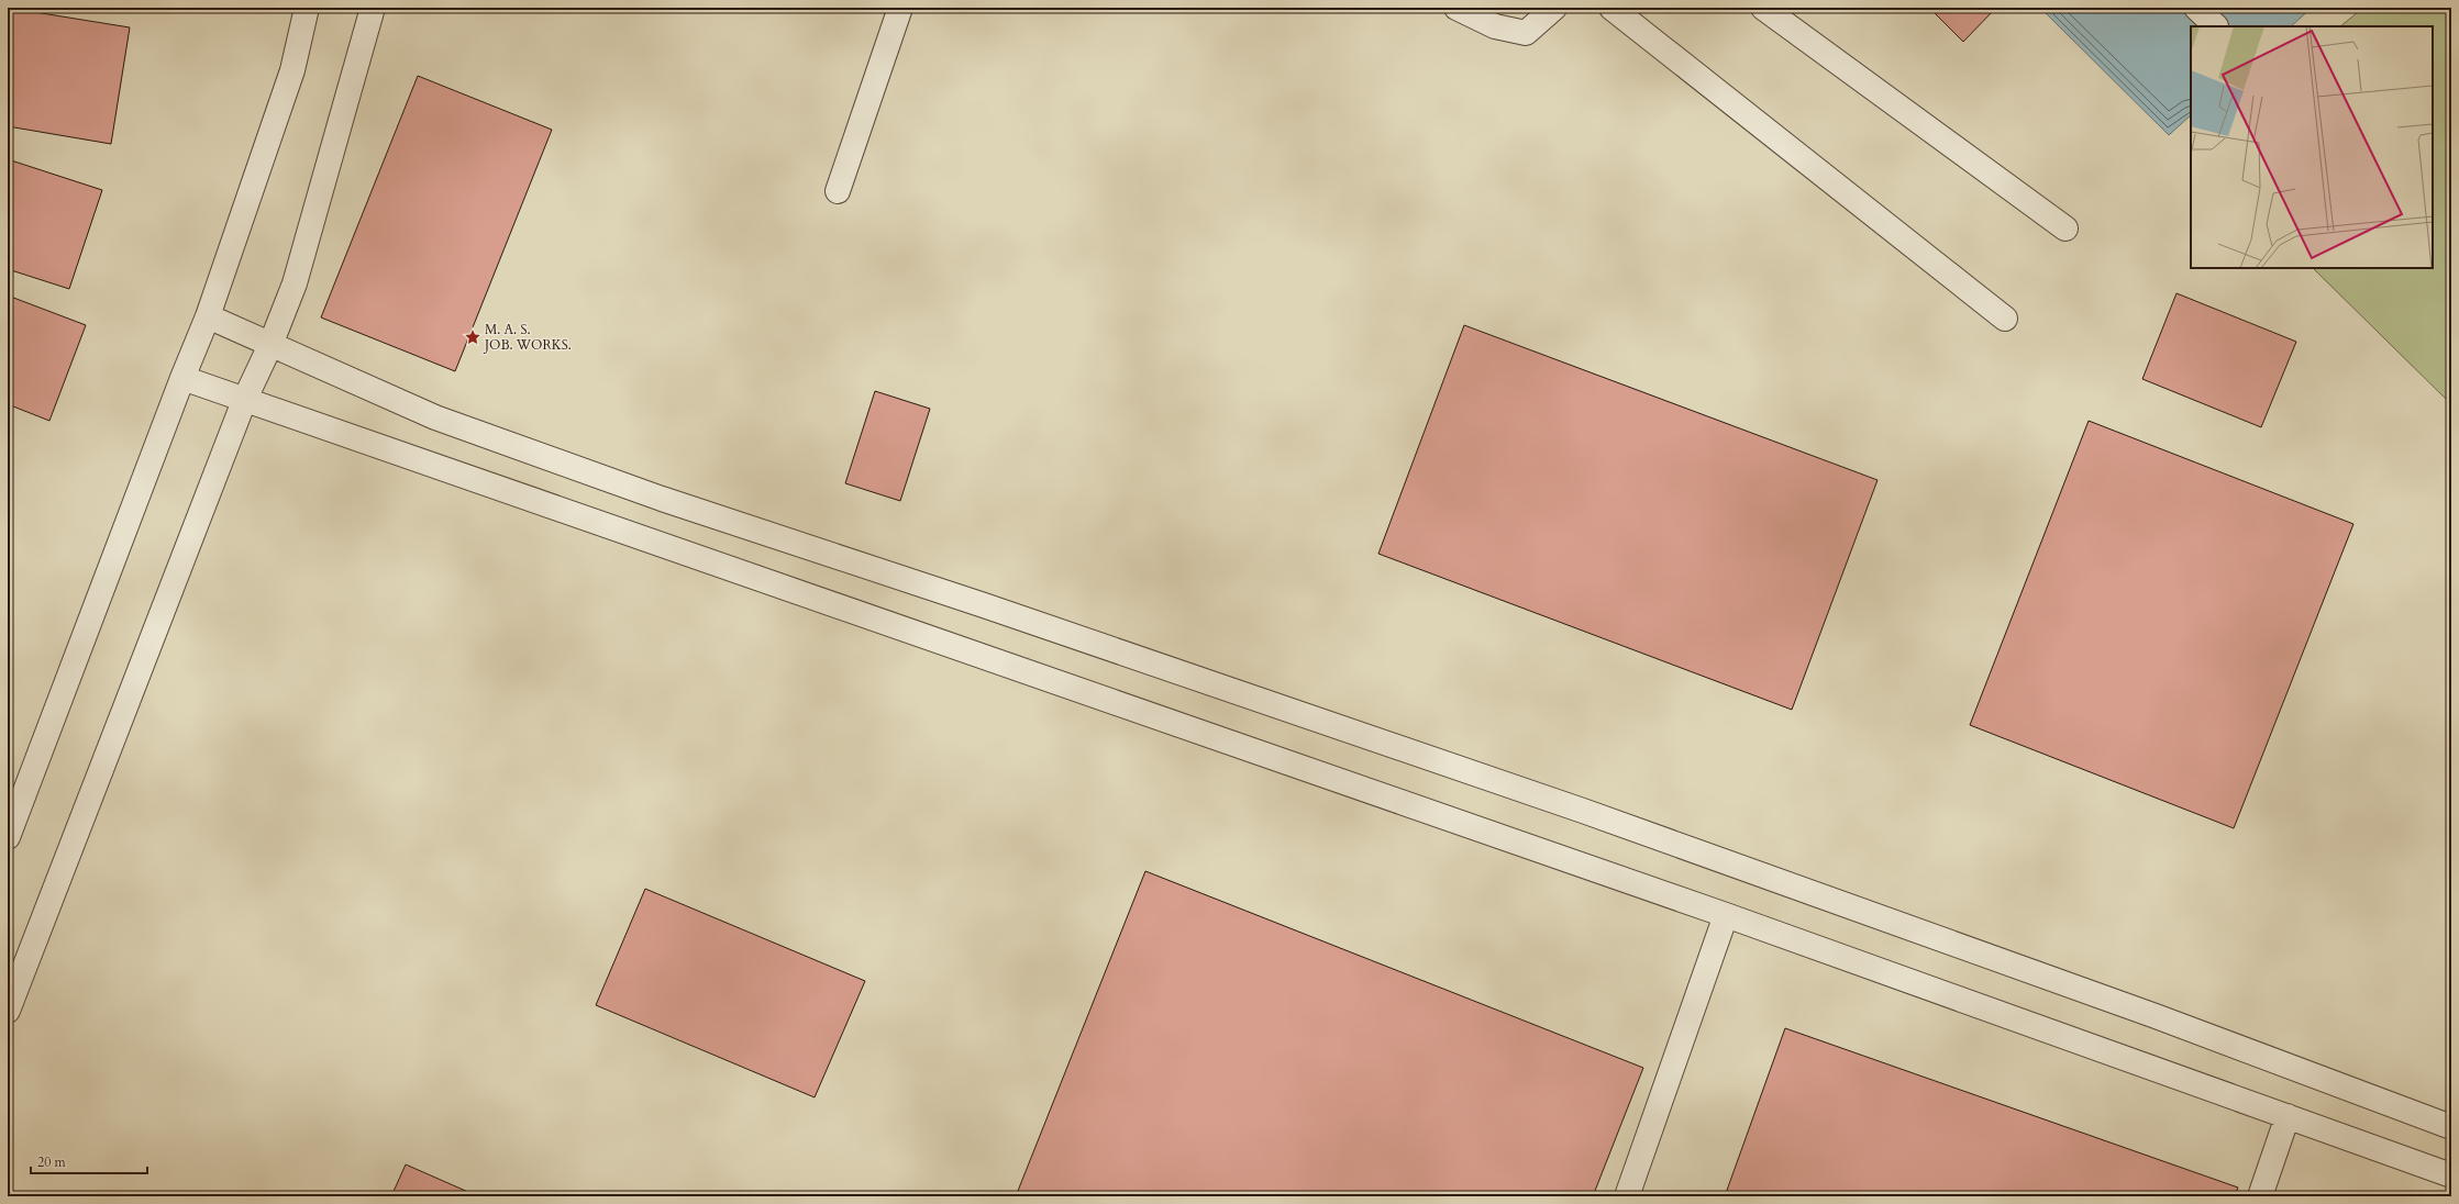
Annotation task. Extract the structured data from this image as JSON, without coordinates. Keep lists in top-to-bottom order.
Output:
{
  "places": {
    "place": ["M. A. S. JOB. WORKS."]
  },
  "scale_bar": "20 m"
}
